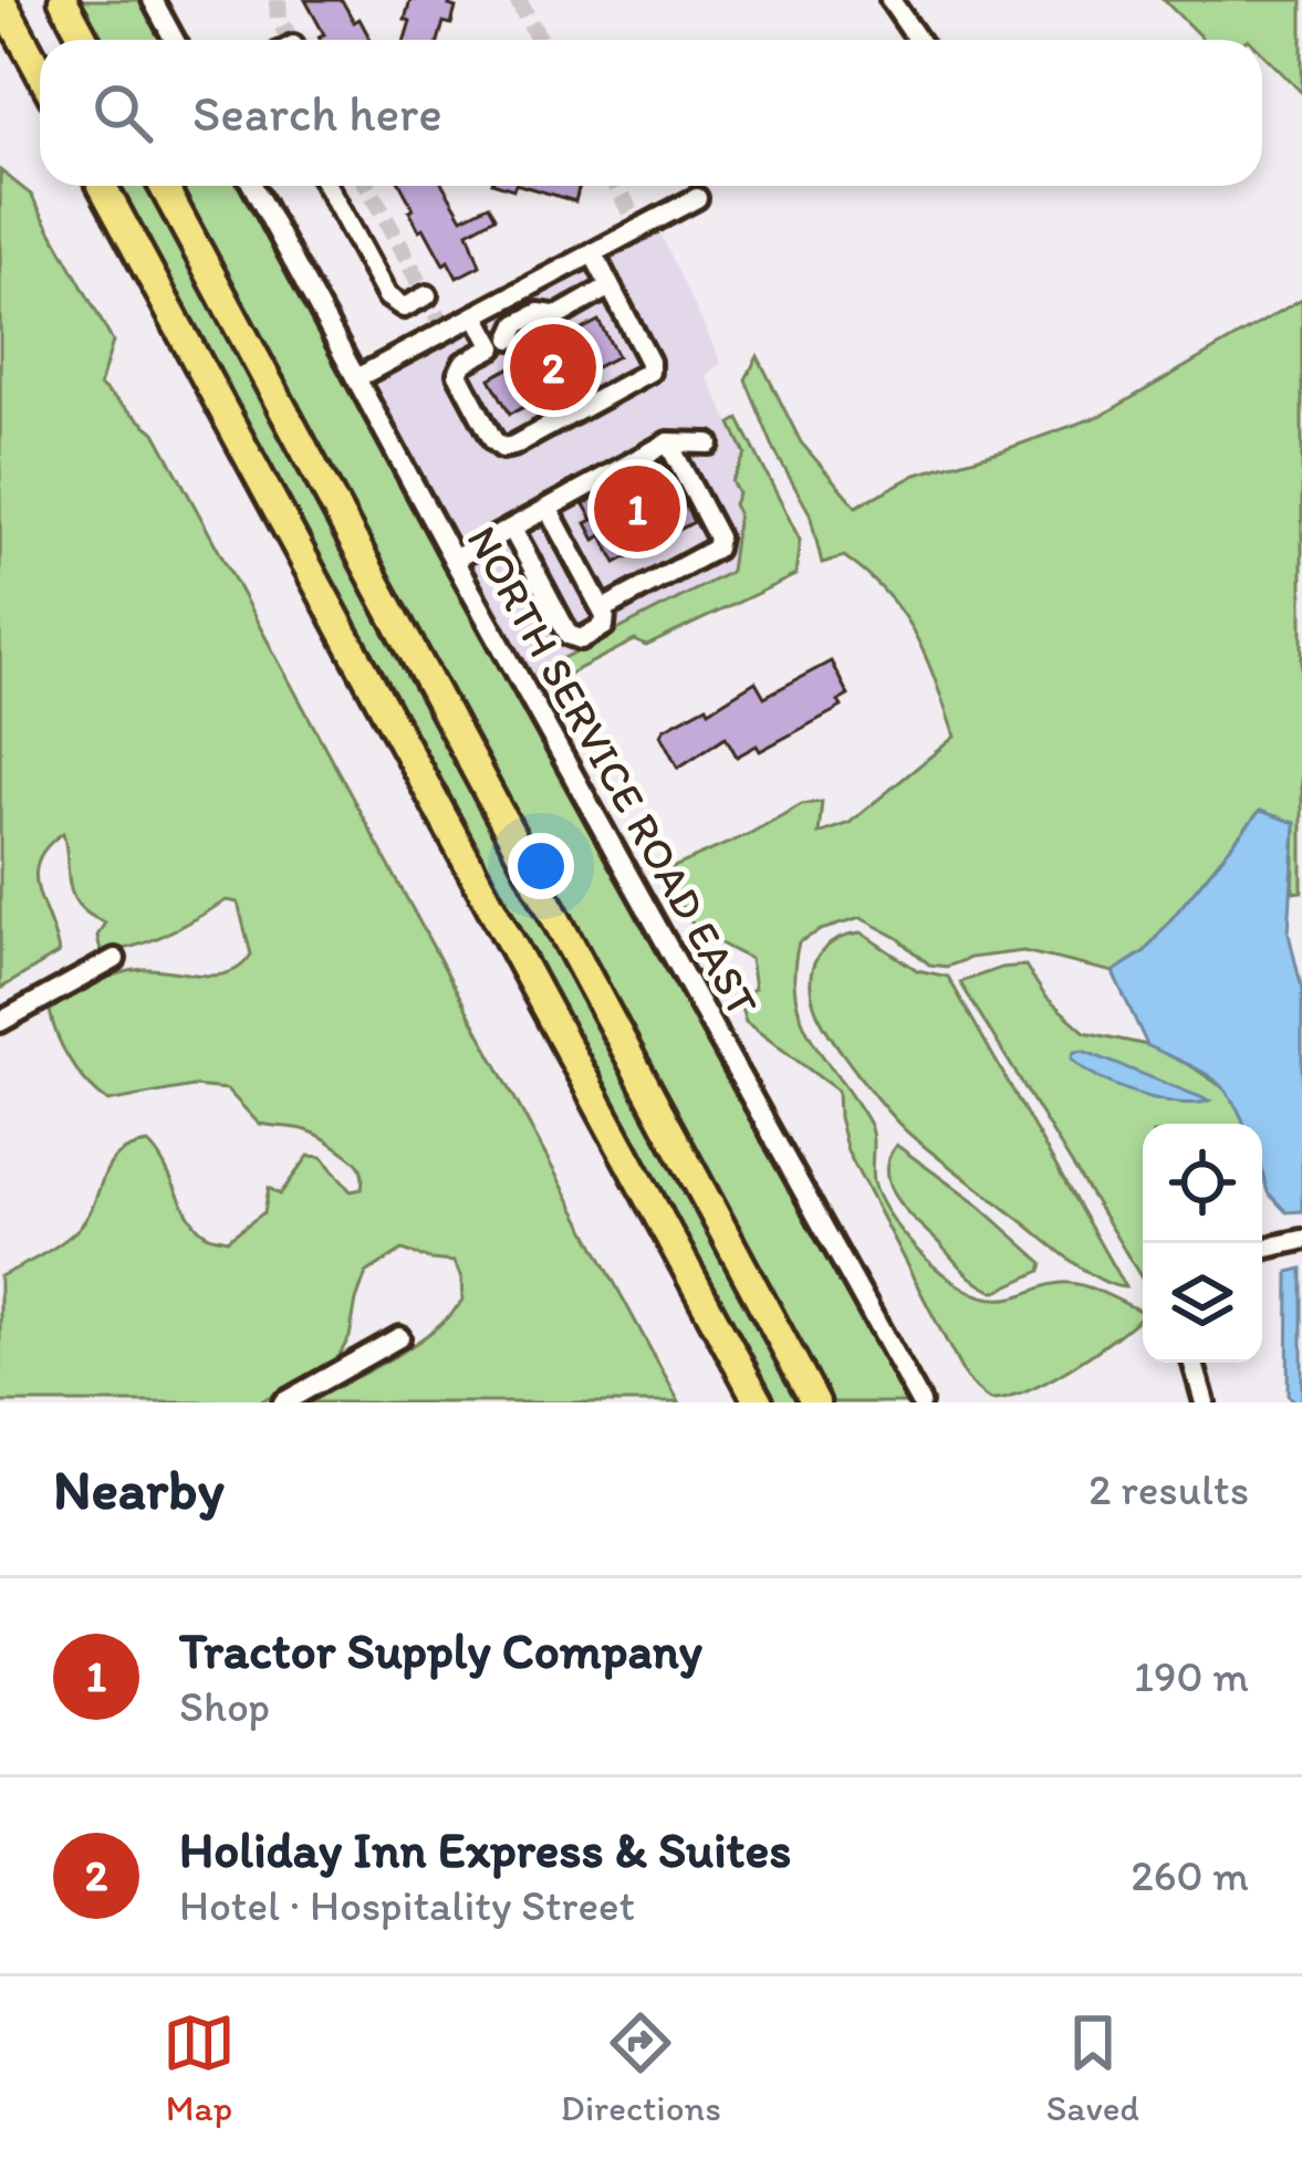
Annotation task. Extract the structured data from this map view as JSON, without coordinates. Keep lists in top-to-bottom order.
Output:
{
  "streets": {
    "street": ["NORTH SERVICE ROAD EAST"]
  },
  "page": {
    "search": "Search here",
    "pins": ["2", "1"],
    "heading": ["Nearby", "2 results"],
    "list": [
      {
        "mark": "1",
        "name": "Tractor Supply Company",
        "note": "Shop",
        "value": "190 m"
      },
      {
        "mark": "2",
        "name": "Holiday Inn Express & Suites",
        "note": "Hotel · Hospitality Street",
        "value": "260 m"
      }
    ],
    "nav": ["Map", "Directions", "Saved"]
  }
}
